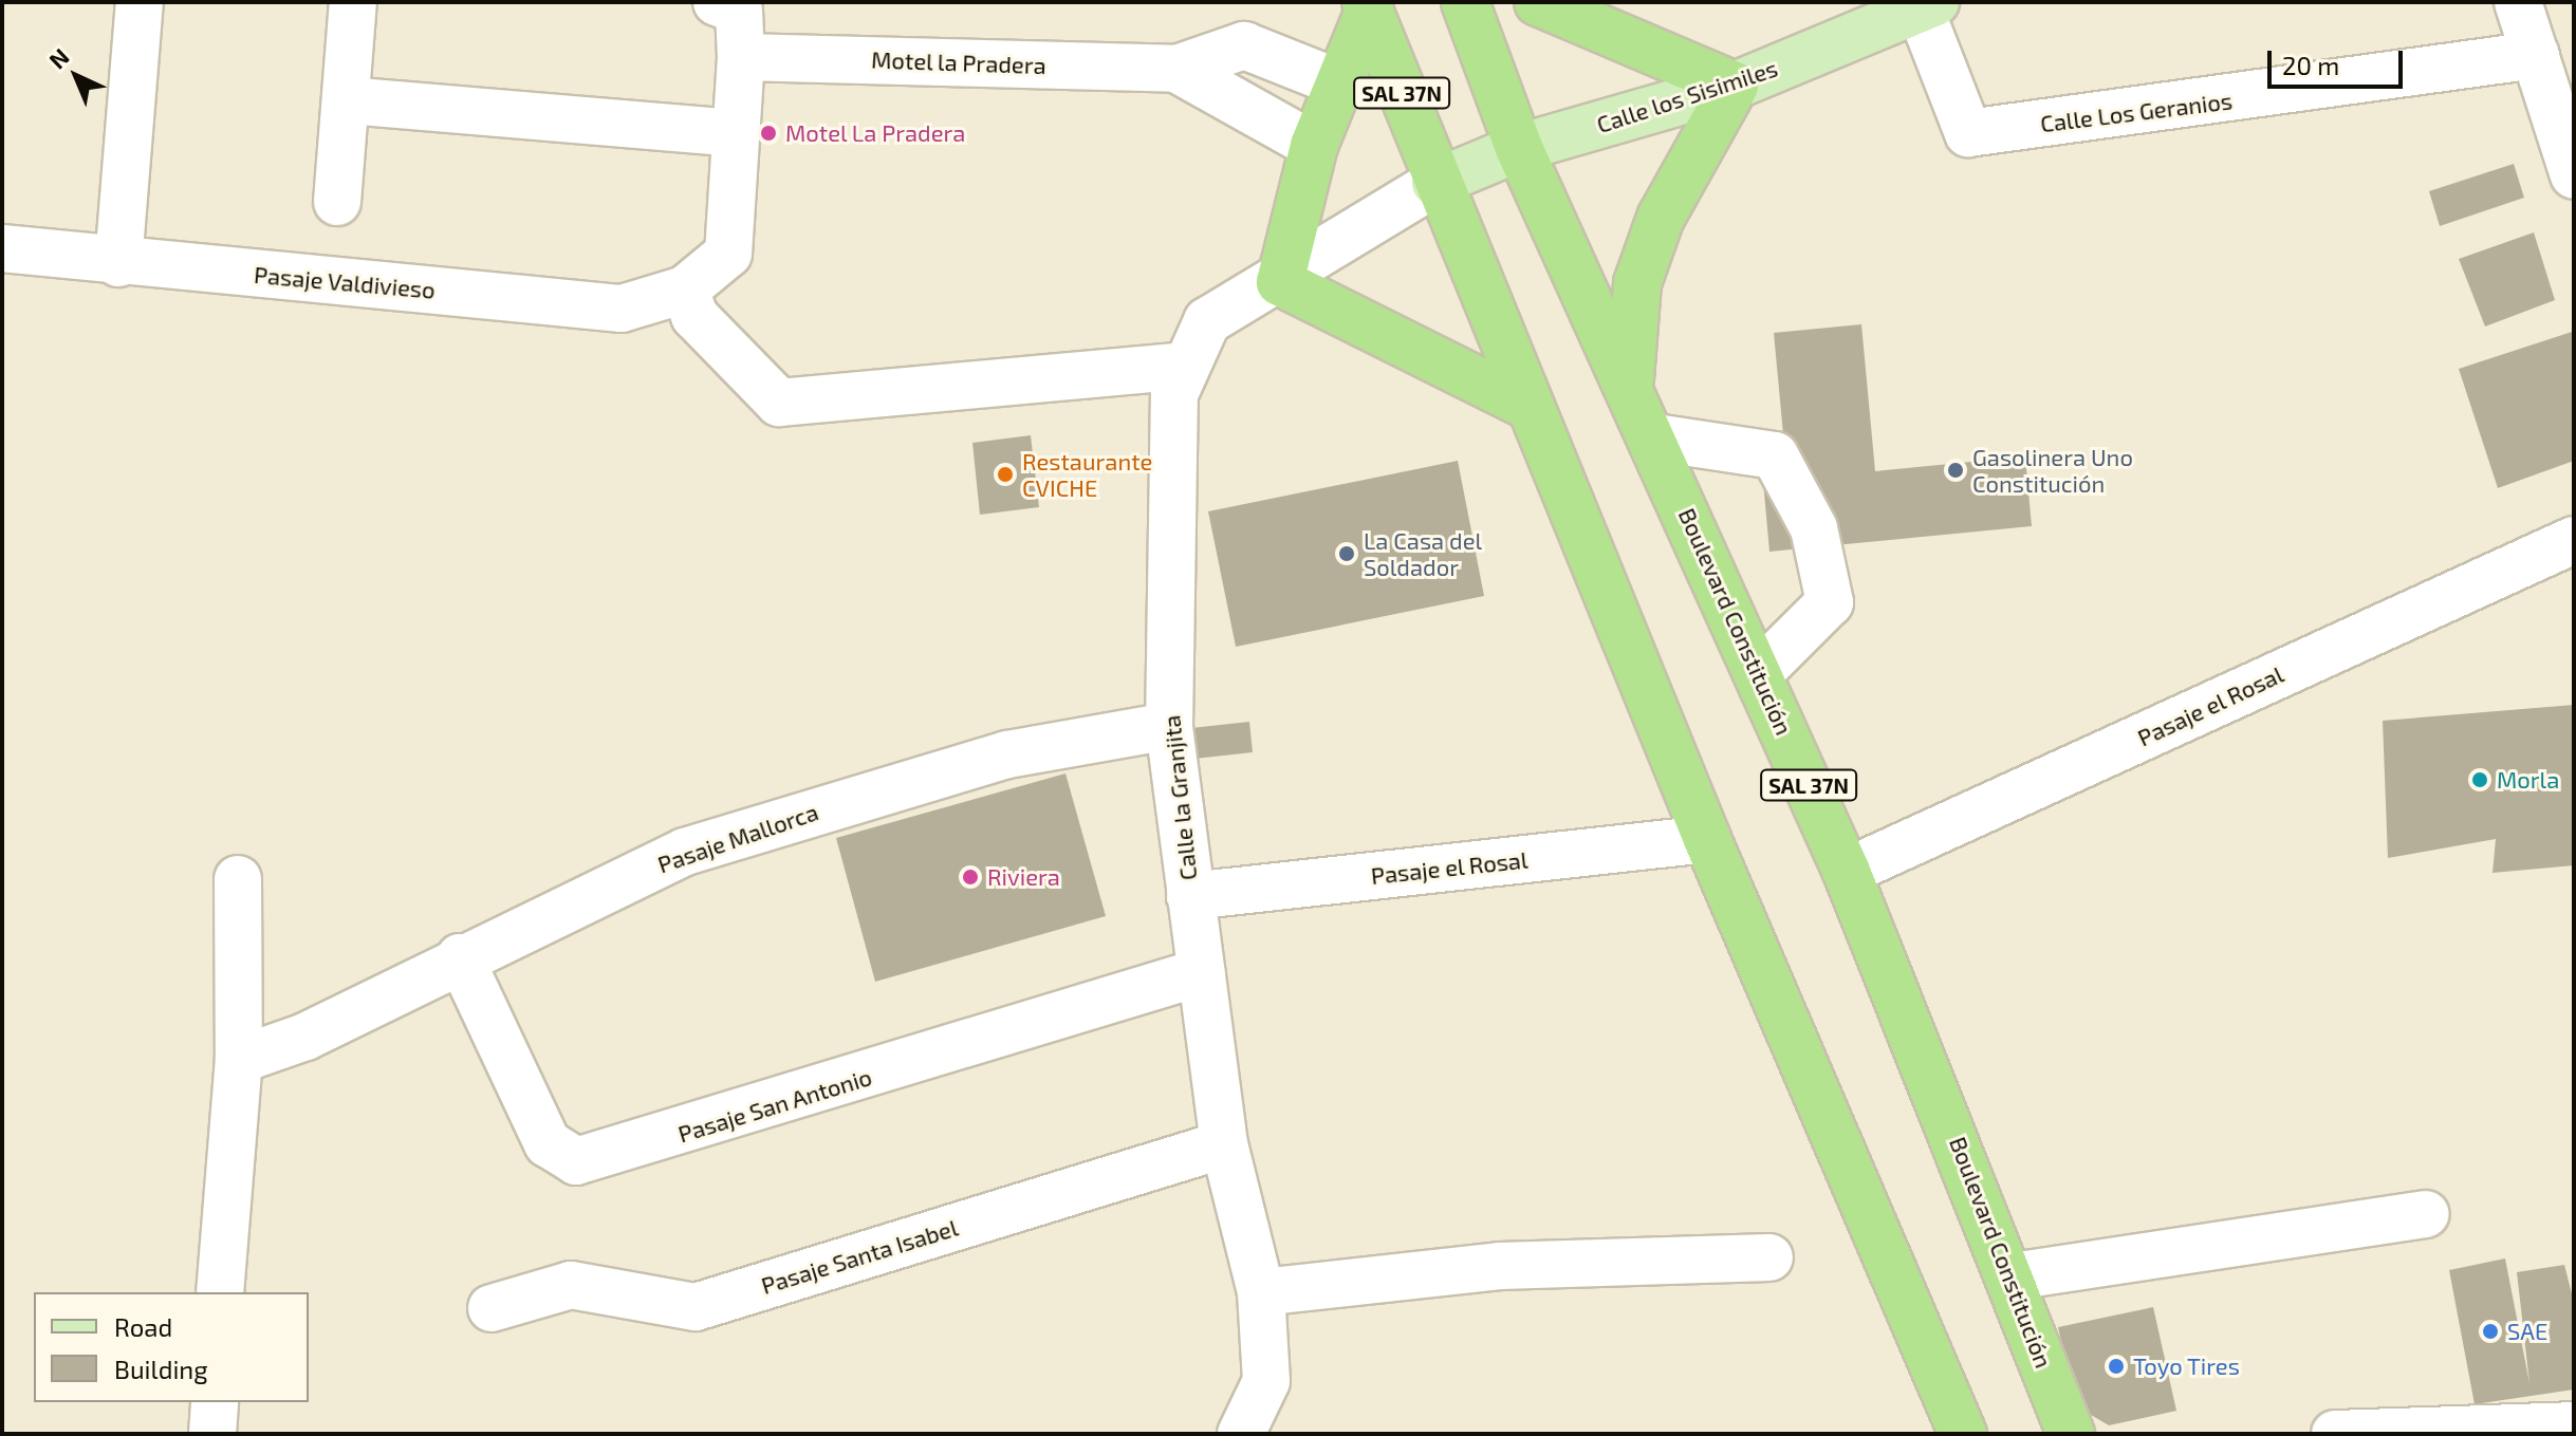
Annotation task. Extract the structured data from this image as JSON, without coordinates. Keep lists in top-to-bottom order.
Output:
{
  "streets": {
    "highway": ["SAL 37N", "Boulevard Constitución"],
    "main road": ["Calle los Sisimiles"],
    "street": [
      "Motel la Pradera",
      "Calle Los Geranios",
      "Pasaje Valdivieso",
      "Pasaje el Rosal",
      "Calle la Granjita",
      "Pasaje Mallorca",
      "Pasaje San Antonio",
      "Pasaje Santa Isabel"
    ]
  },
  "crossings": [
    ["SAL 37N", "Calle los Sisimiles"],
    ["SAL 37N", "Pasaje el Rosal"],
    ["SAL 37N", "Calle la Granjita"],
    ["Calle los Sisimiles", "Calle Los Geranios"],
    ["Calle los Sisimiles", "Boulevard Constitución"],
    ["Calle los Sisimiles", "Calle la Granjita"],
    ["Boulevard Constitución", "Pasaje el Rosal"],
    ["Pasaje el Rosal", "Calle la Granjita"],
    ["Calle la Granjita", "Pasaje Mallorca"],
    ["Calle la Granjita", "Pasaje San Antonio"],
    ["Calle la Granjita", "Pasaje Santa Isabel"],
    ["Pasaje Mallorca", "Pasaje San Antonio"]
  ],
  "places": [
    "Motel La Pradera",
    "Gasolinera Uno Constitución",
    "Restaurante CVICHE",
    "La Casa del Soldador",
    "Morla",
    "Riviera",
    "SAE",
    "Toyo Tires"
  ],
  "legend": ["Road", "Building"],
  "scale_bar": "20 m",
  "north": "top left"
}
